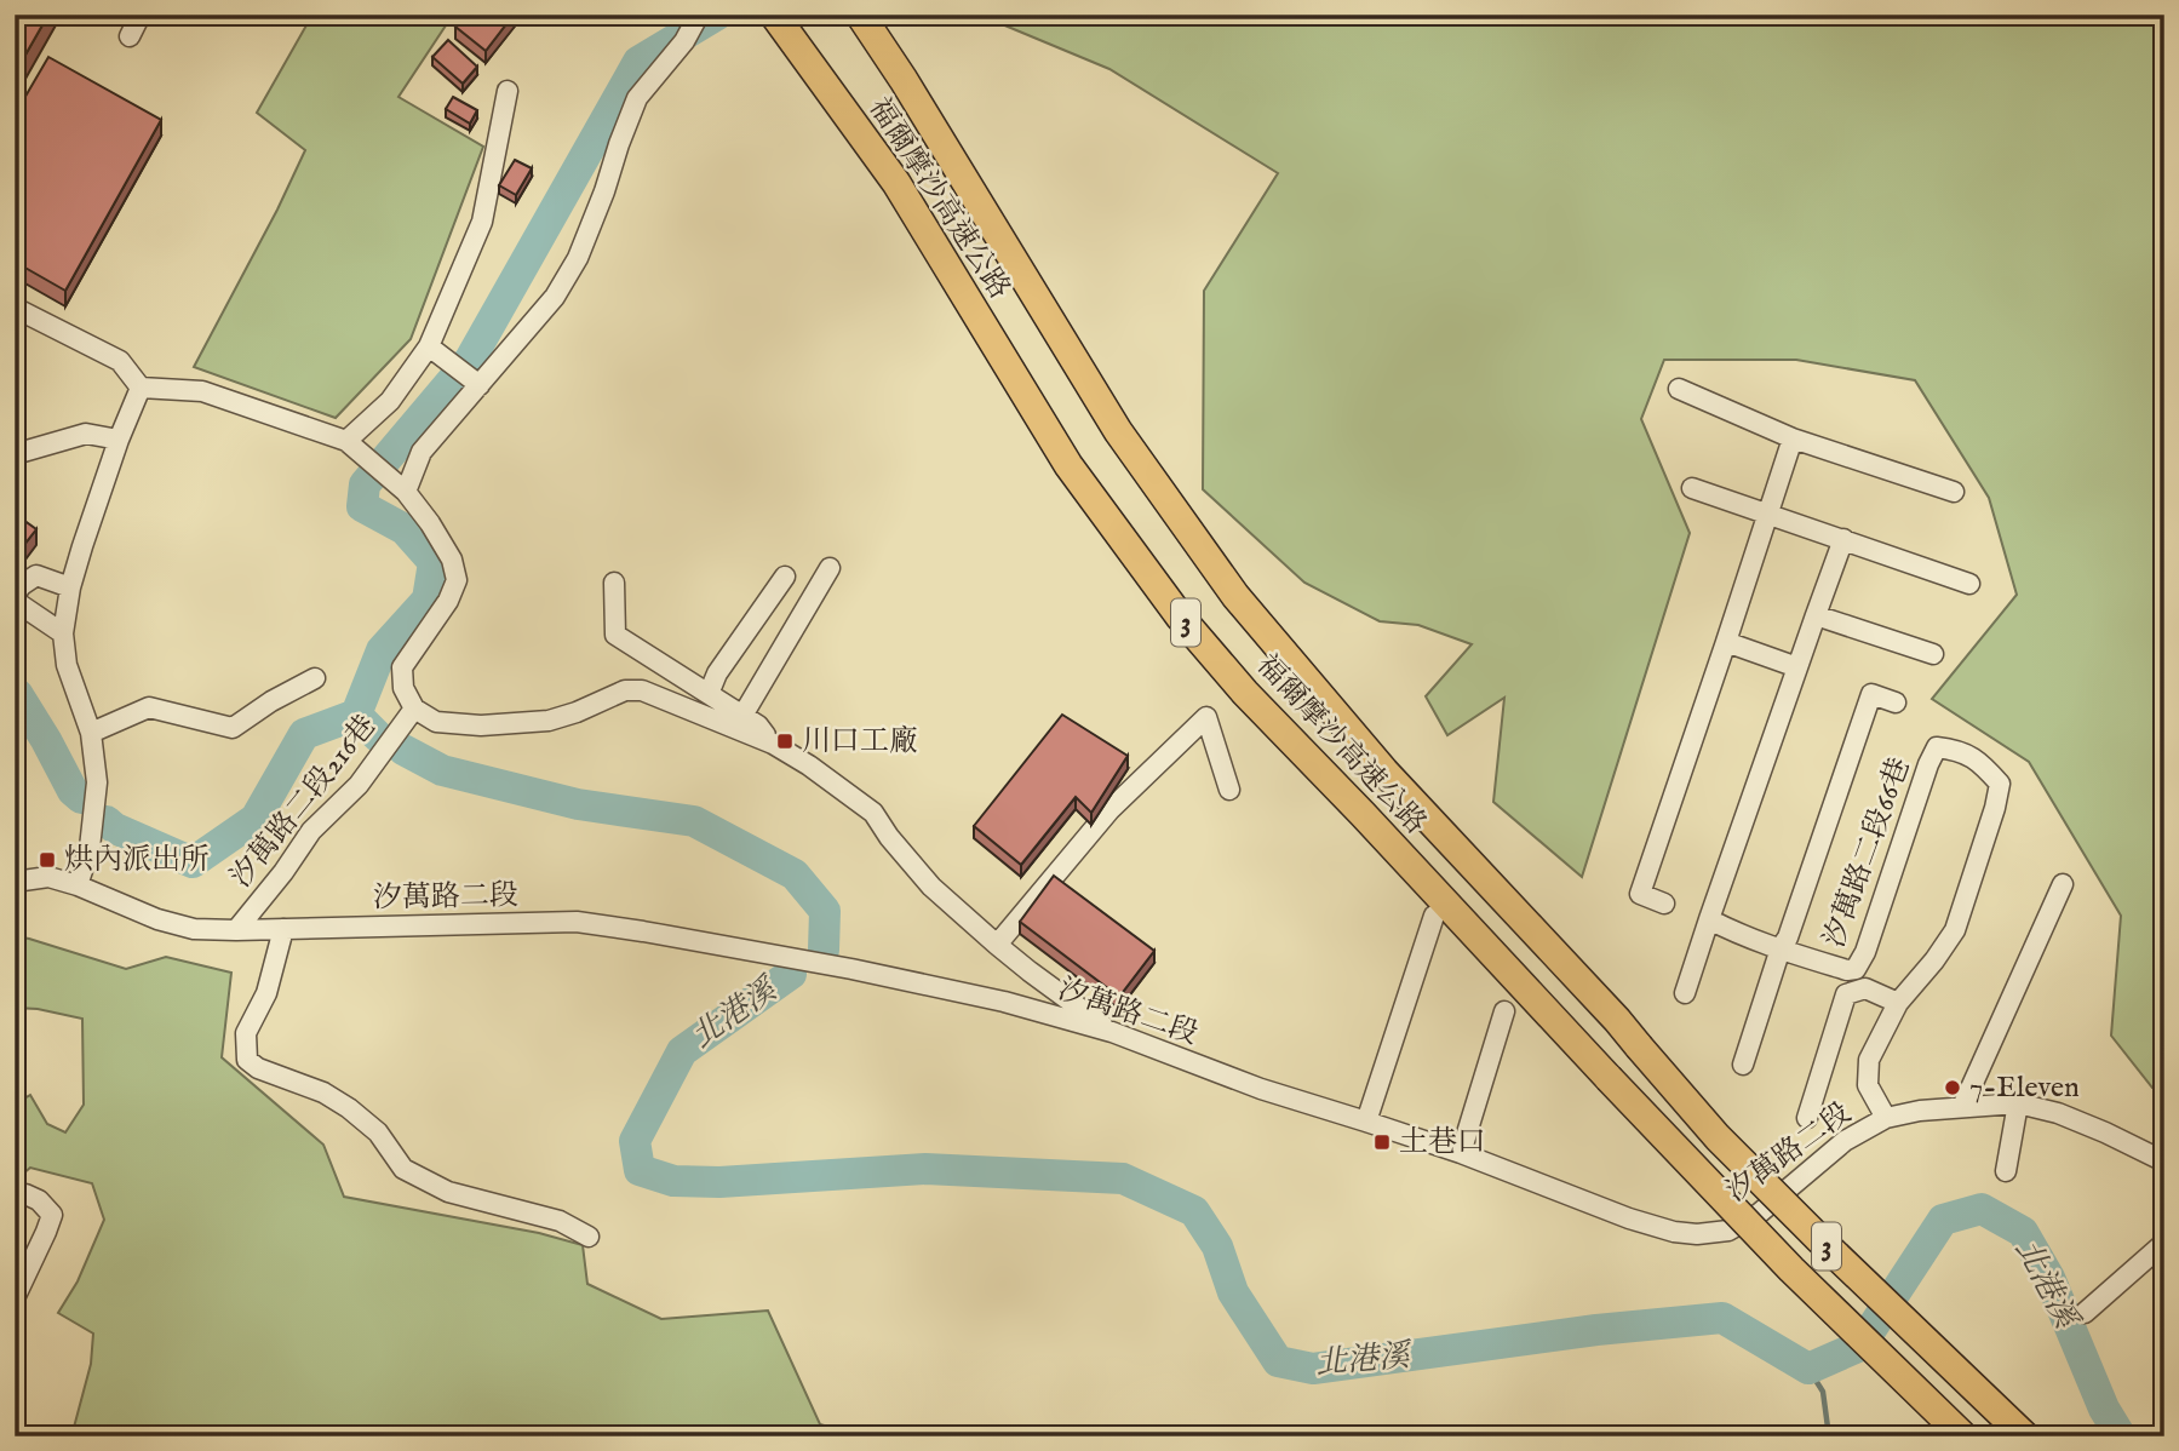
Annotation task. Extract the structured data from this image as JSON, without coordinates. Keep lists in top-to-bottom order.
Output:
{
  "streets": {
    "highway": ["福爾摩沙高速公路", "3"],
    "street": ["汐萬路二段216巷", "汐萬路二段66巷", "汐萬路二段"]
  },
  "crossings": [
    ["汐萬路二段216巷", "汐萬路二段"],
    ["汐萬路二段66巷", "汐萬路二段"]
  ],
  "water": ["北港溪"],
  "places": {
    "transit": ["川口工廠", "烘內派出所", "土巷口"],
    "other": ["7-Eleven"]
  }
}
